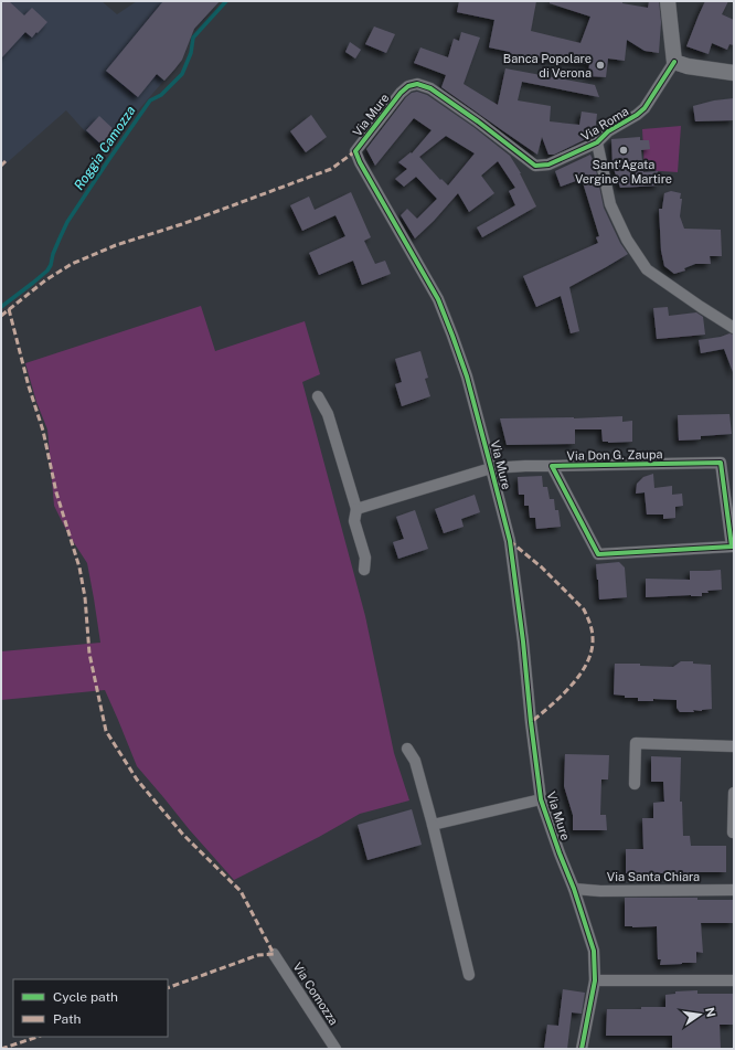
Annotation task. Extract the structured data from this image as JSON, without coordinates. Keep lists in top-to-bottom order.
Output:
{
  "streets": {
    "street": [
      "Via Mure",
      "Via Roma",
      "Via Don G. Zaupa",
      "Via Santa Chiara",
      "Via Comozza"
    ]
  },
  "crossings": [
    ["Via Mure", "Via Roma"],
    ["Via Mure", "Via Don G. Zaupa"],
    ["Via Mure", "Via Santa Chiara"]
  ],
  "water": ["Roggia Camozza"],
  "places": ["Banca Popolare di Verona", "Sant'Agata Vergine e Martire"],
  "legend": ["Cycle path", "Path"],
  "north": "right"
}
